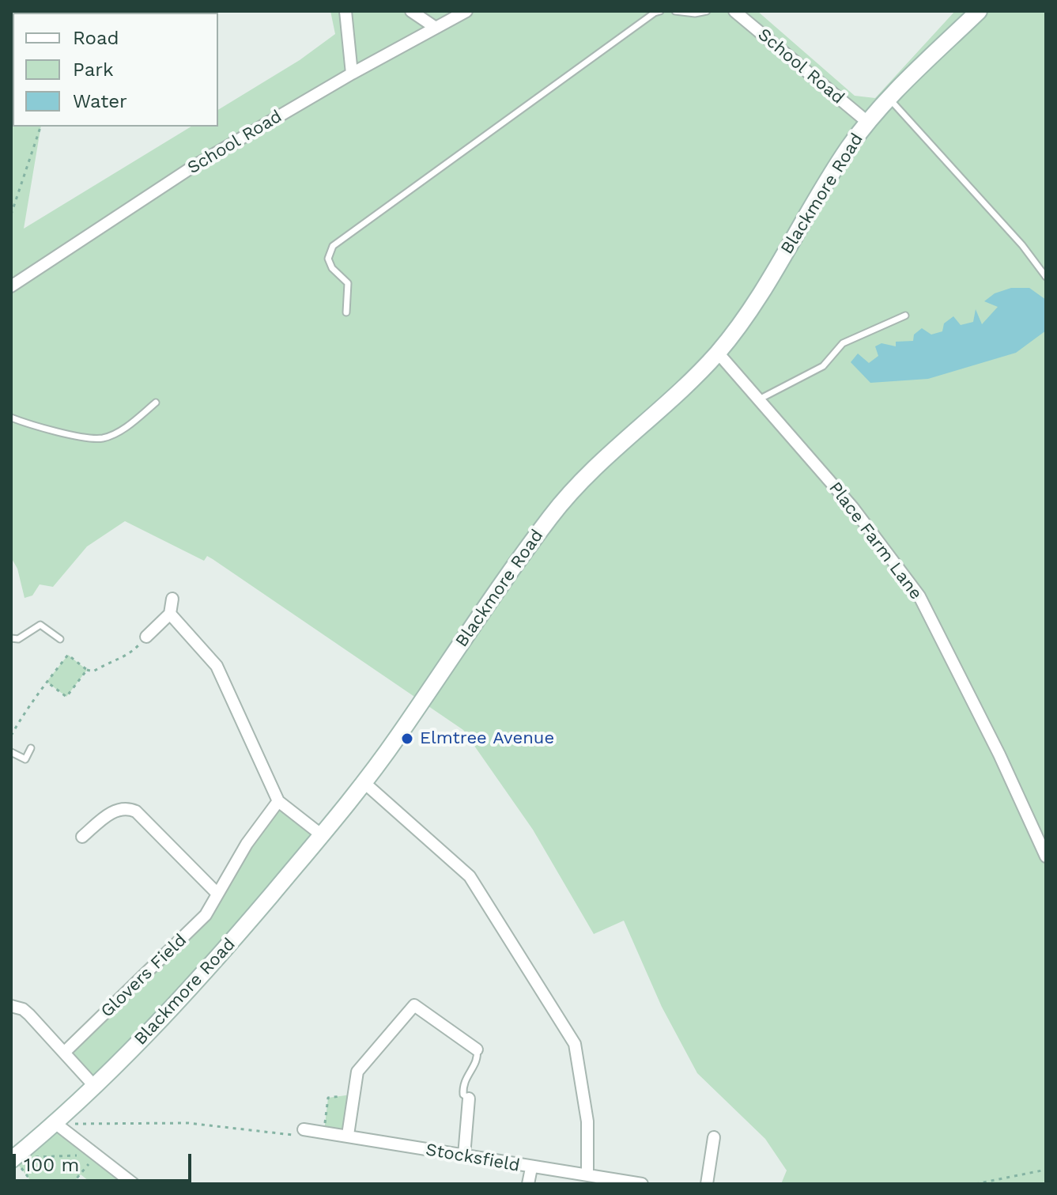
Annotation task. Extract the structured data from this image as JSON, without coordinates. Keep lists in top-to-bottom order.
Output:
{
  "streets": {
    "street": [
      "School Road",
      "Blackmore Road",
      "Place Farm Lane",
      "Glovers Field",
      "Stocksfield"
    ]
  },
  "crossings": [
    ["School Road", "Blackmore Road"],
    ["Blackmore Road", "Place Farm Lane"]
  ],
  "places": ["Elmtree Avenue"],
  "legend": ["Road", "Park", "Water"],
  "scale_bar": "100 m"
}
